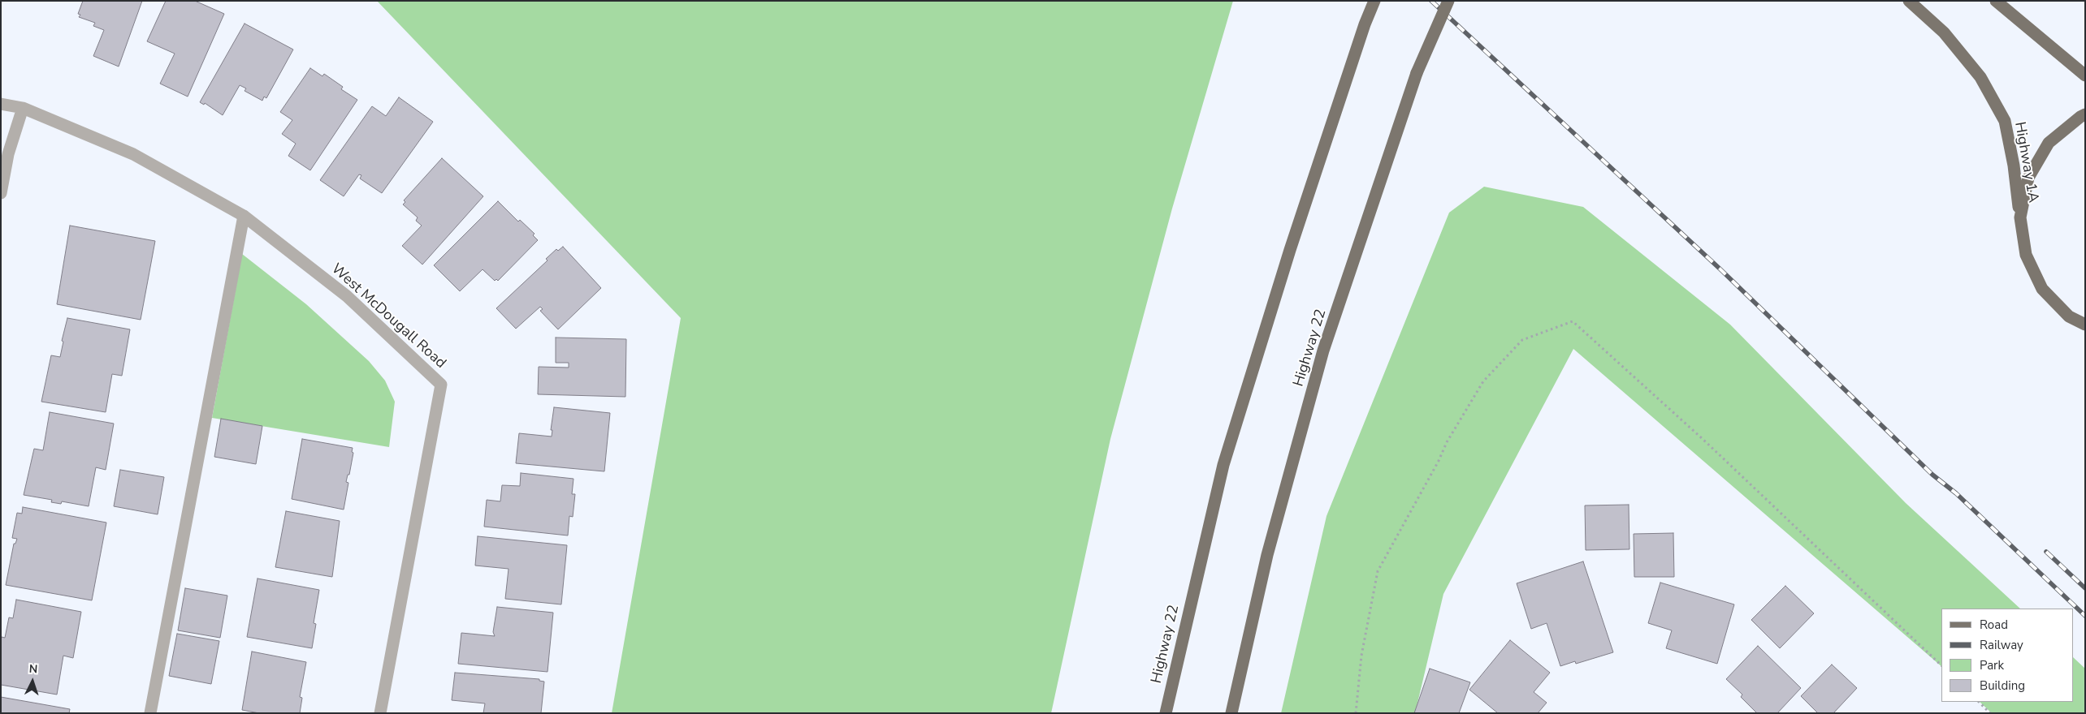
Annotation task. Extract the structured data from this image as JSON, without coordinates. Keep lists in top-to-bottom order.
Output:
{
  "streets": {
    "main road": ["Highway 1A", "Highway 22"],
    "street": ["West McDougall Road"]
  },
  "legend": [
    "Road",
    "Railway",
    "Park",
    "Building"
  ],
  "north": "top"
}
